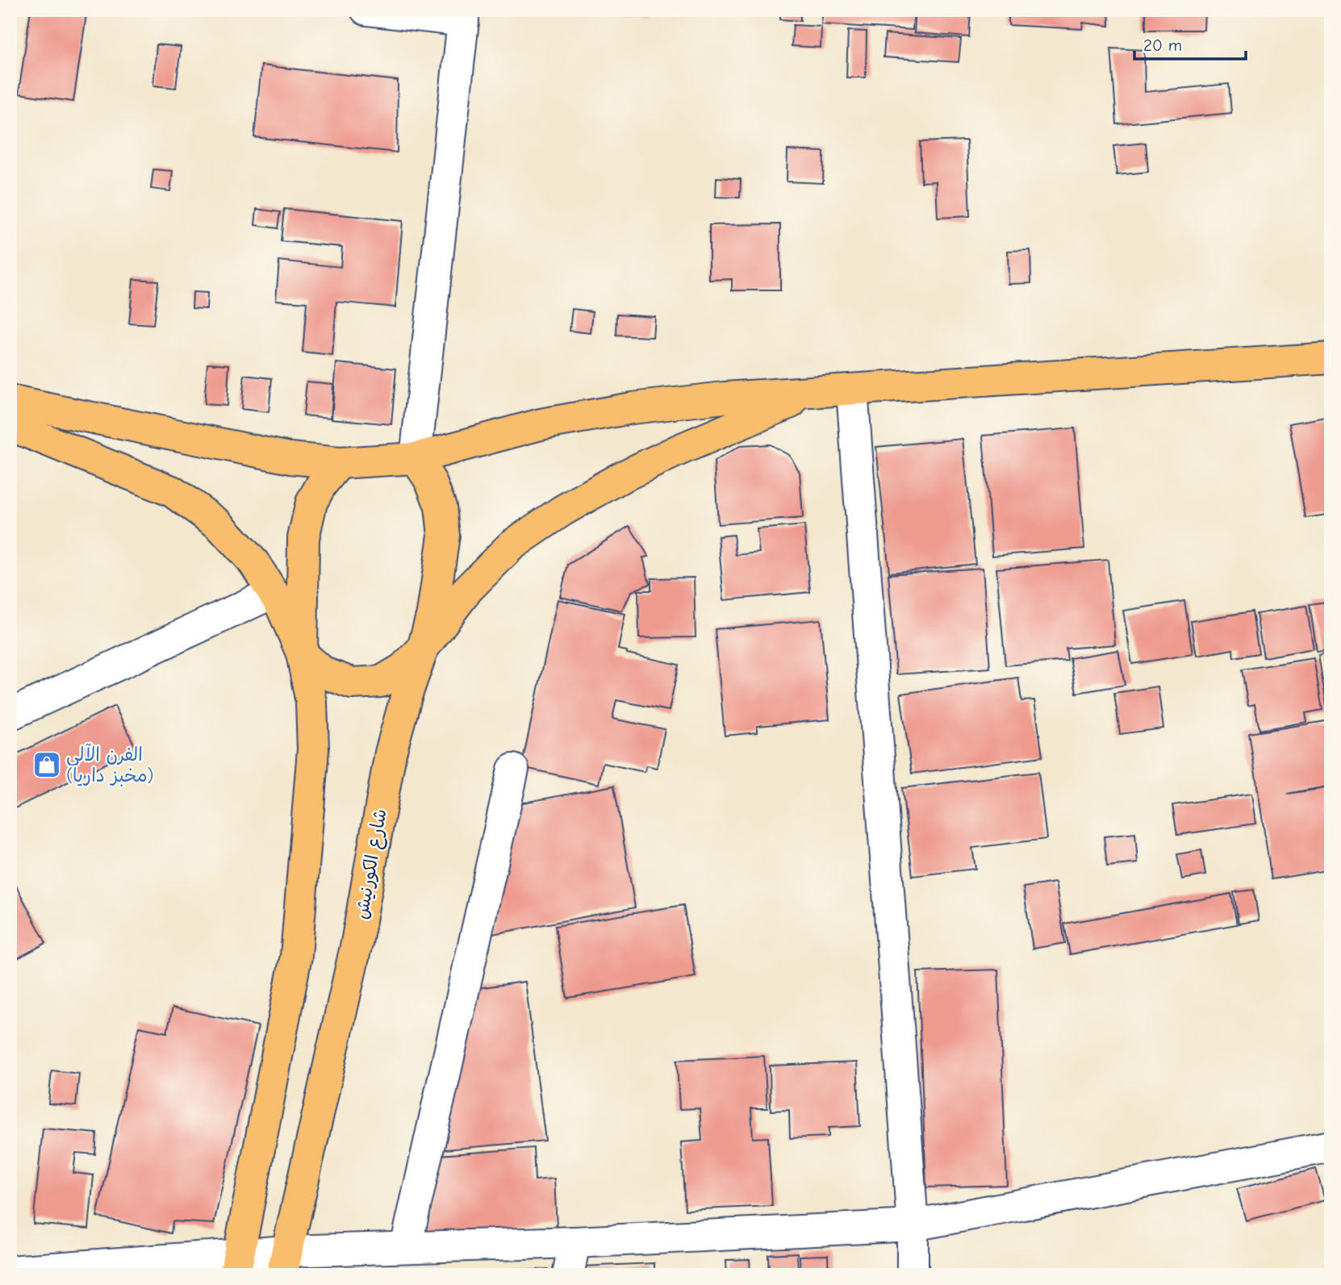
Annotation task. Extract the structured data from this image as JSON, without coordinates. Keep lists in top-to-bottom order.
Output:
{
  "streets": {
    "main road": ["شارع الكورنيش"]
  },
  "places": {
    "shop": ["الفرن الآلي (مخبز داريا)"]
  },
  "scale_bar": "20 m"
}
